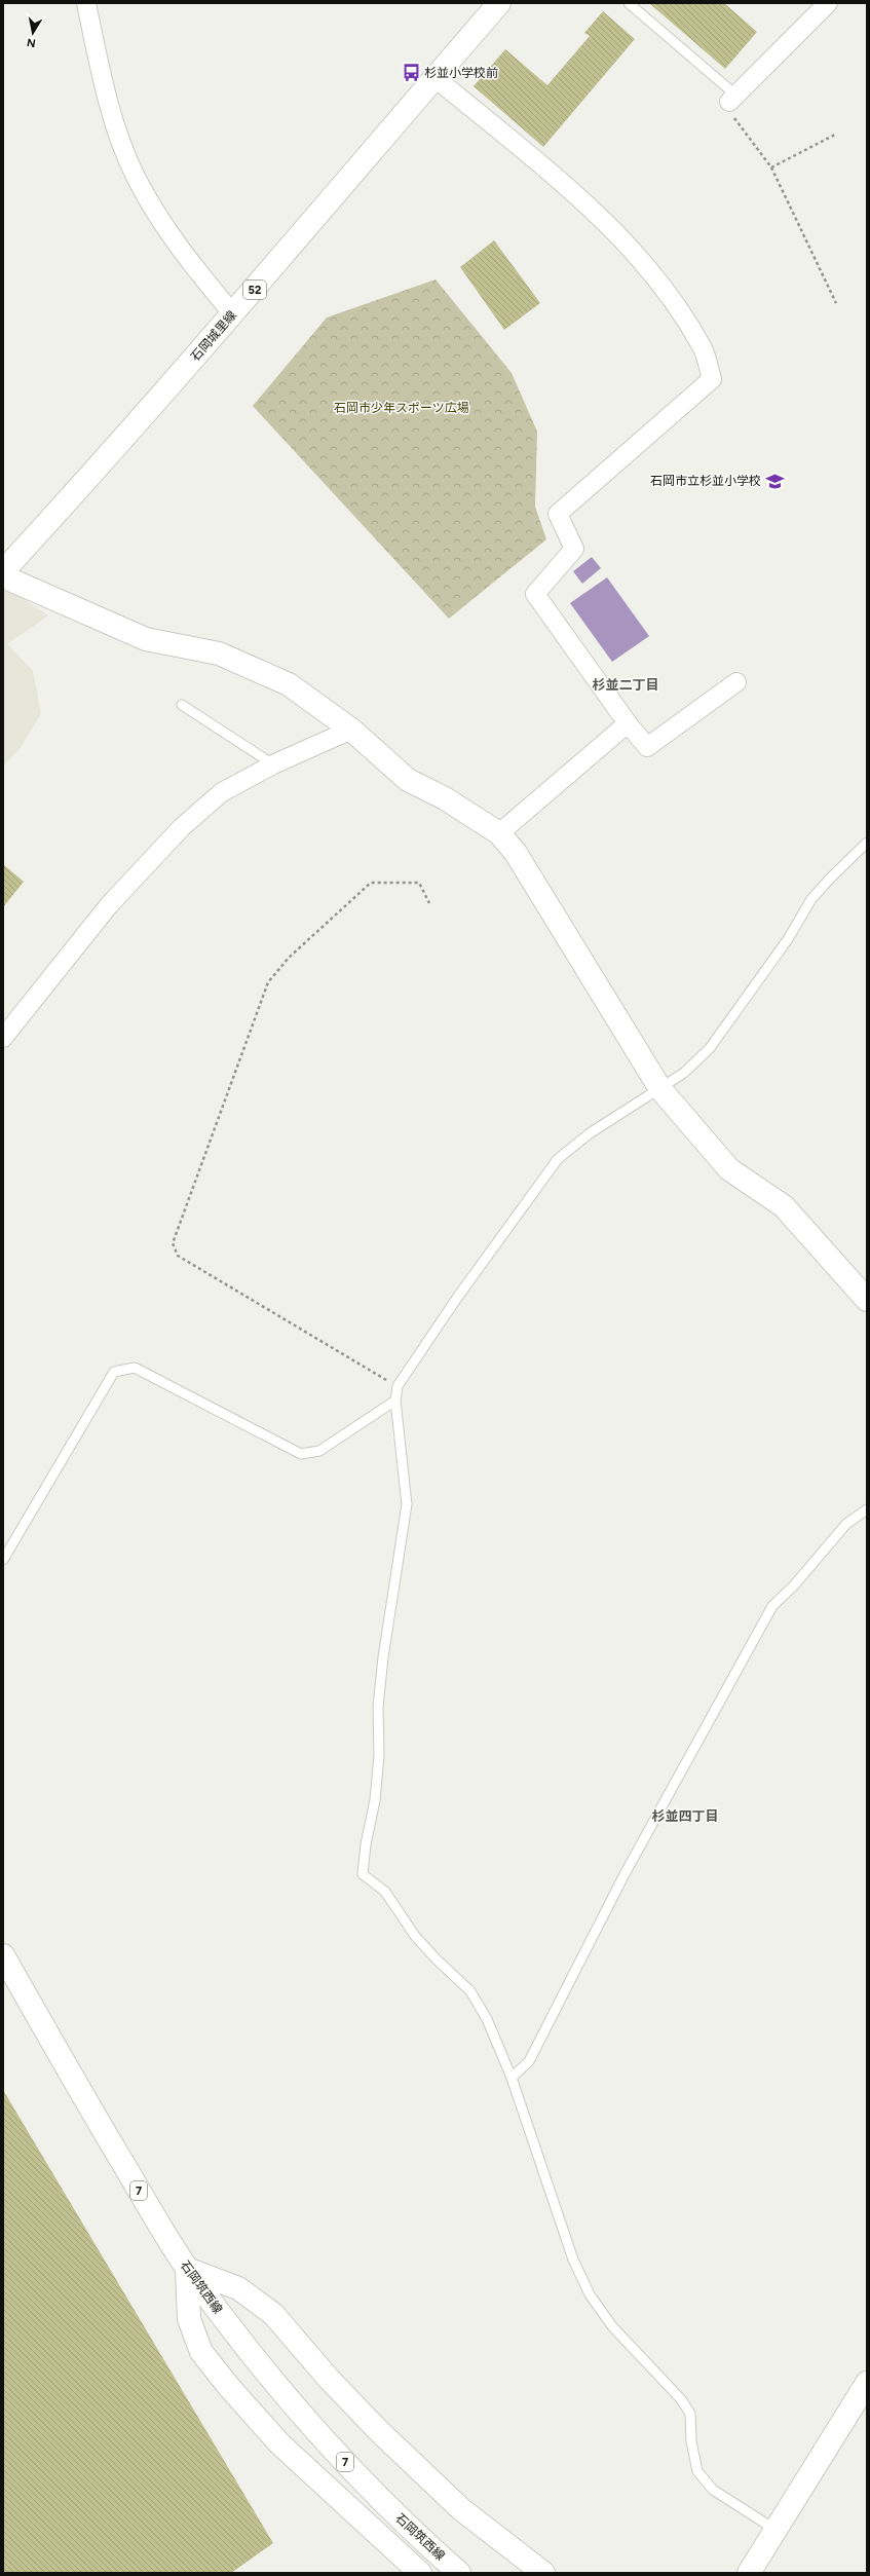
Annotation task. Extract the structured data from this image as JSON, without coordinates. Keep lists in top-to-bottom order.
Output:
{
  "streets": {
    "main road": [
      "52",
      "石岡城里線",
      "7",
      "石岡筑西線"
    ]
  },
  "districts": ["杉並二丁目", "杉並四丁目"],
  "parks": ["石岡市少年スポーツ広場"],
  "places": {
    "bus stop": ["杉並小学校前"],
    "school or university": ["石岡市立杉並小学校"]
  },
  "north": "bottom"
}
